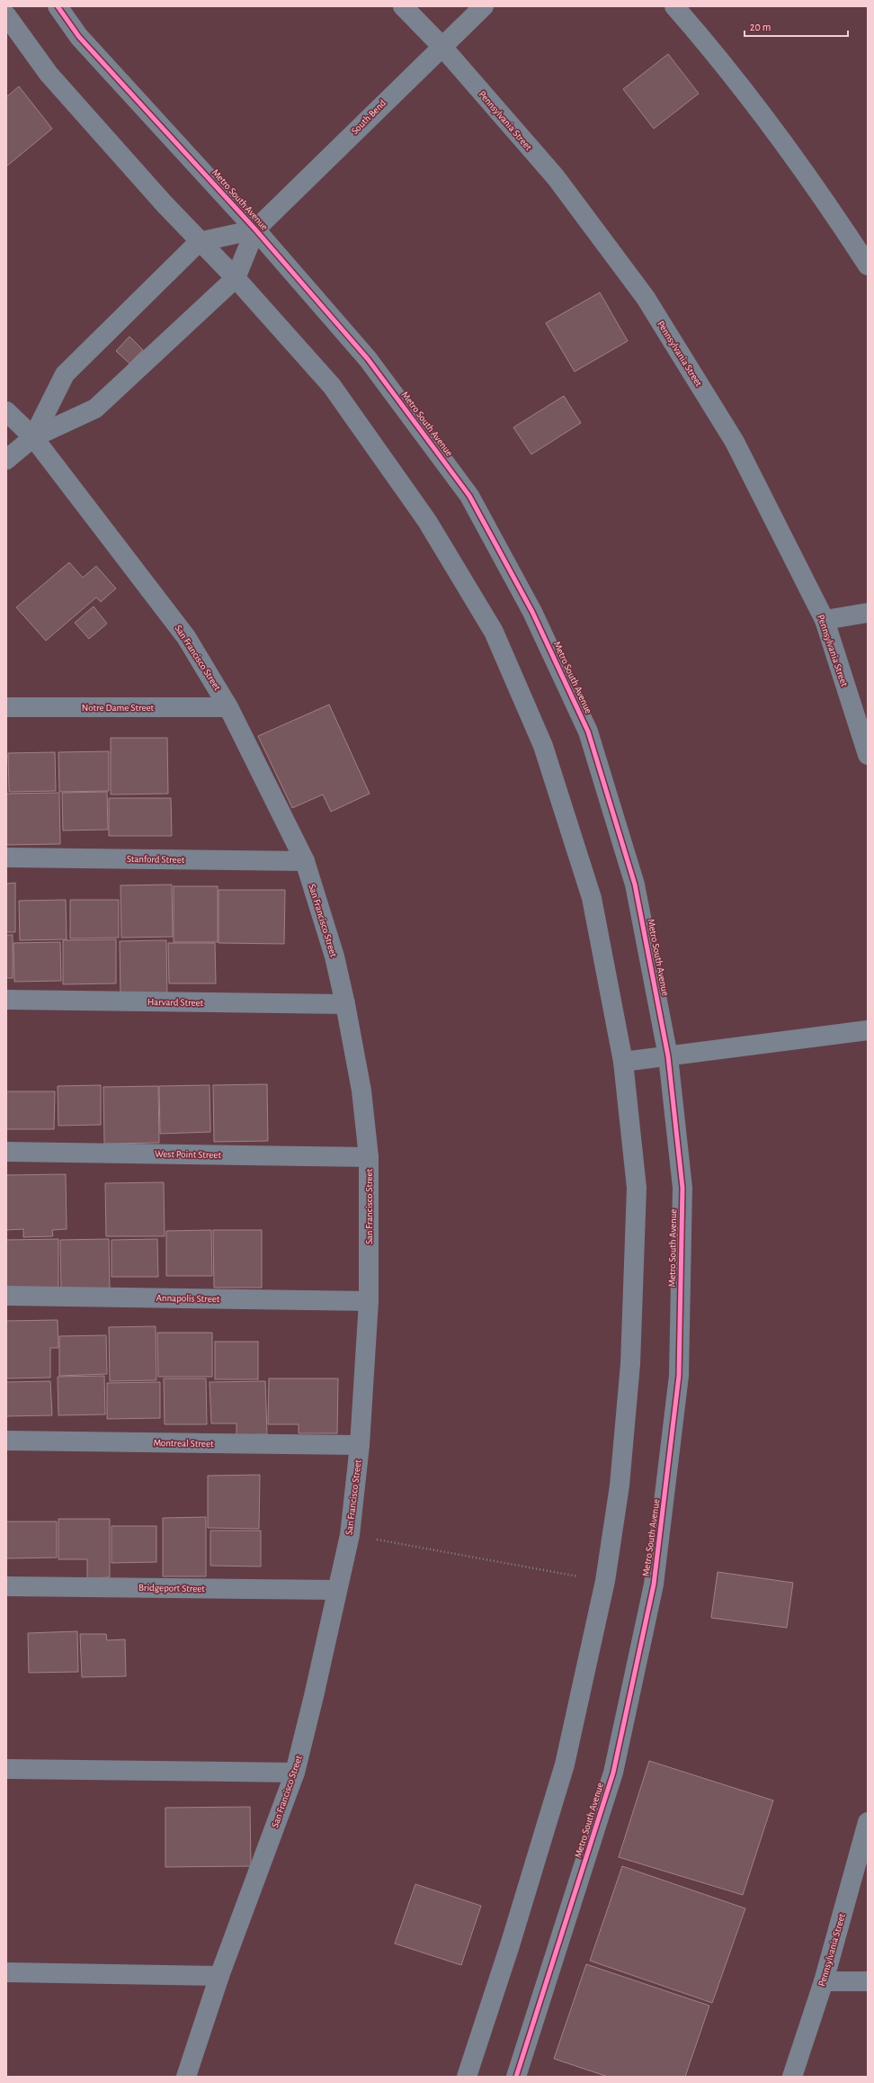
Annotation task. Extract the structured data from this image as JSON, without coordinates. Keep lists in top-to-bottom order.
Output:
{
  "streets": {
    "street": [
      "South Bend",
      "Pennsylvania Street",
      "Metro South Avenue",
      "San Francisco Street",
      "Notre Dame Street",
      "Stanford Street",
      "Harvard Street",
      "West Point Street",
      "Annapolis Street",
      "Montreal Street",
      "Bridgeport Street"
    ]
  },
  "crossings": [
    ["South Bend", "Pennsylvania Street"],
    ["South Bend", "Metro South Avenue"],
    ["San Francisco Street", "Notre Dame Street"],
    ["San Francisco Street", "Stanford Street"],
    ["San Francisco Street", "Harvard Street"],
    ["San Francisco Street", "West Point Street"],
    ["San Francisco Street", "Annapolis Street"],
    ["San Francisco Street", "Montreal Street"],
    ["San Francisco Street", "Bridgeport Street"]
  ],
  "scale_bar": "20 m"
}
